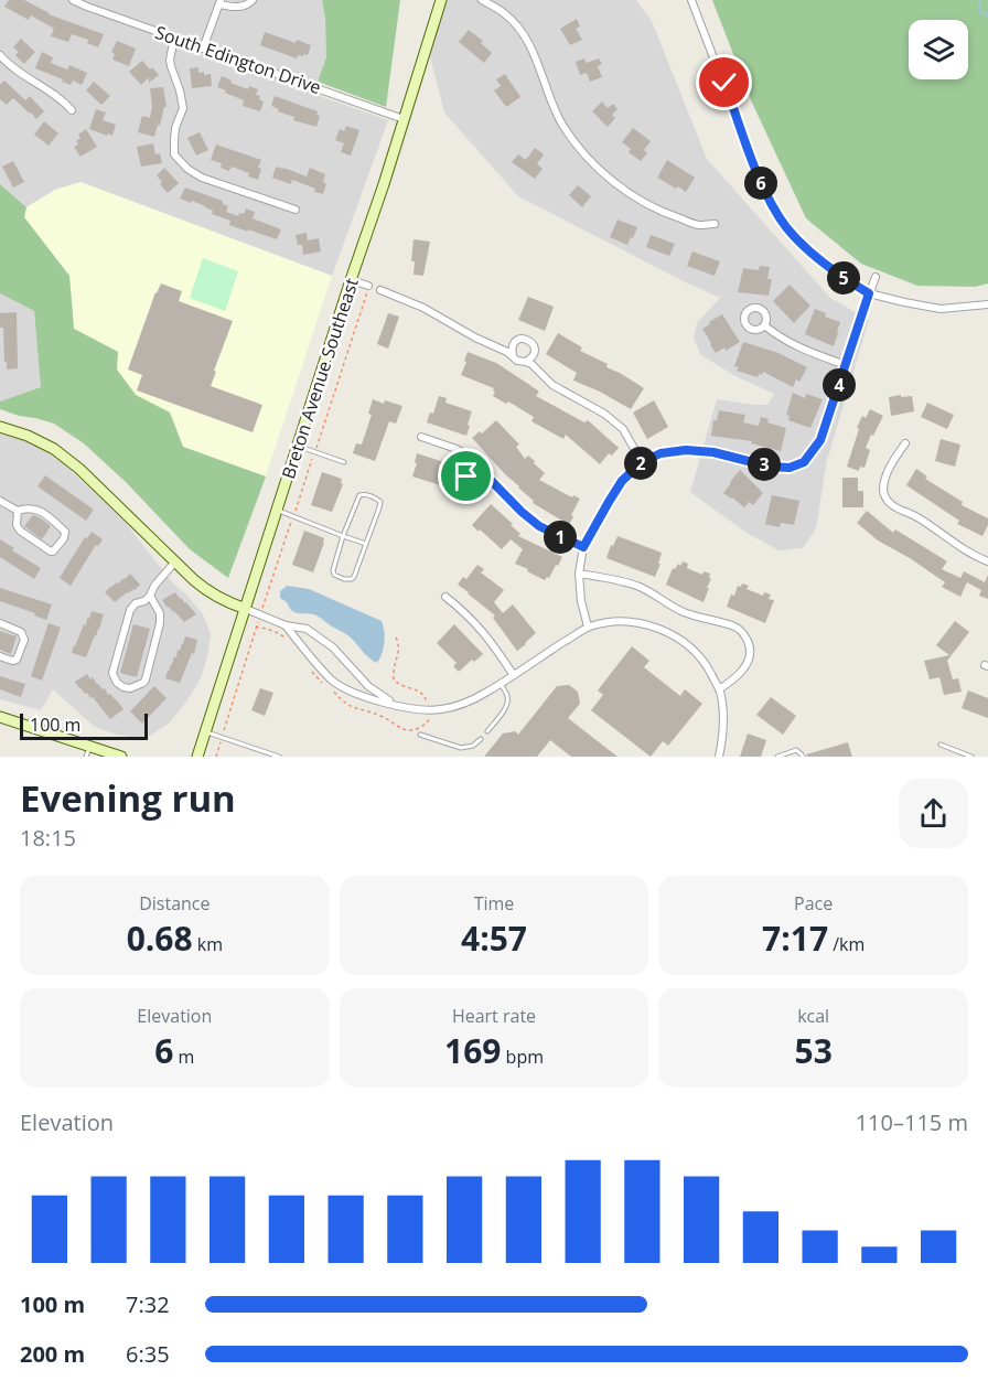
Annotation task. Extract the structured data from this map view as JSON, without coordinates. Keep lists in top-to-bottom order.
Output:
{
  "streets": {
    "main road": ["Breton Avenue Southeast"],
    "street": ["South Edington Drive"]
  },
  "crossings": [
    ["South Edington Drive", "Breton Avenue Southeast"]
  ],
  "scale_bar": "100 m",
  "page": {
    "pins": [
      "6",
      "5",
      "4",
      "2",
      "3",
      "1"
    ],
    "scale": "100 m",
    "heading": ["Evening run", "18:15"],
    "stats": [
      ["Distance", "0.68 km"],
      ["Time", "4:57"],
      ["Pace", "7:17 /km"],
      ["Elevation", "6 m"],
      ["Heart rate", "169 bpm"],
      ["kcal", "53"]
    ],
    "chart": ["Elevation", "110–115 m"],
    "list": [
      {
        "name": "100 m",
        "note": "7:32"
      },
      {
        "name": "200 m",
        "note": "6:35"
      }
    ]
  }
}
